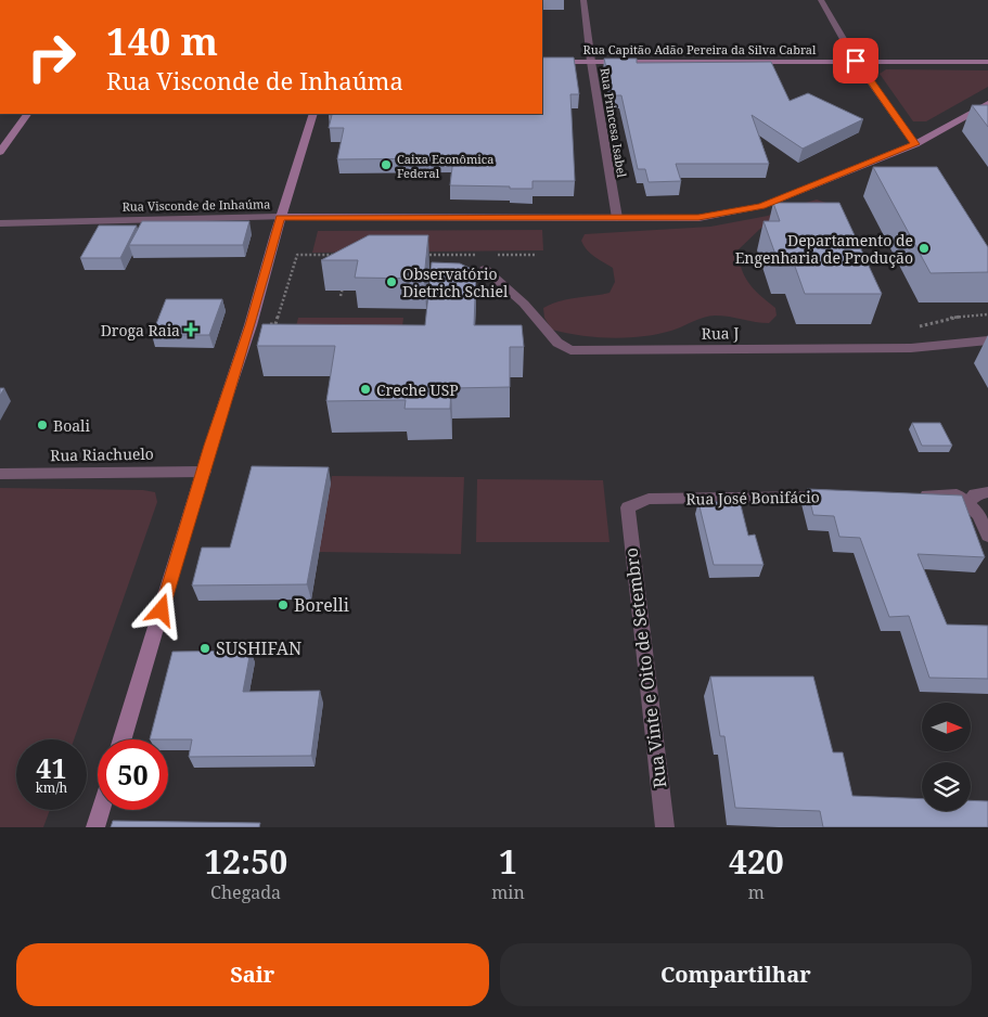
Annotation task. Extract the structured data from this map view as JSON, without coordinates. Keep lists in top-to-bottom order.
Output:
{
  "streets": {
    "main road": ["Rua Capitão Adão Pereira da Silva Cabral", "Rua Visconde de Inhaúma"],
    "street": [
      "Rua Princesa Isabel",
      "Rua J",
      "Rua Riachuelo",
      "Rua José Bonifácio",
      "Rua Vinte e Oito de Setembro"
    ]
  },
  "crossings": [
    ["Rua Capitão Adão Pereira da Silva Cabral", "Rua Princesa Isabel"],
    ["Rua Princesa Isabel", "Rua Visconde de Inhaúma"],
    ["Rua José Bonifácio", "Rua Vinte e Oito de Setembro"]
  ],
  "places": {
    "other": [
      "Caixa Econômica Federal",
      "Departamento de Engenharia de Produção",
      "Observatório Dietrich Schiel",
      "Creche USP",
      "Boali",
      "Borelli",
      "SUSHIFAN"
    ],
    "health": ["Droga Raia"]
  },
  "north": "right",
  "page": {
    "turn": ["140 m", "Rua Visconde de Inhaúma"],
    "speed": "41 km/h",
    "limit": "50",
    "eta": [
      "12:50",
      "Chegada",
      "1",
      "min",
      "420",
      "m"
    ],
    "buttons": ["Sair", "Compartilhar"]
  }
}
